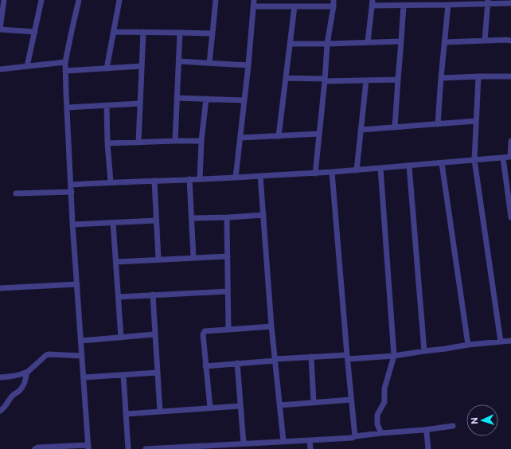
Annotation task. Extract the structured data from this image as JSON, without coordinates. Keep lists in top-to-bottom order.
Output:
{
  "north": "left"
}
